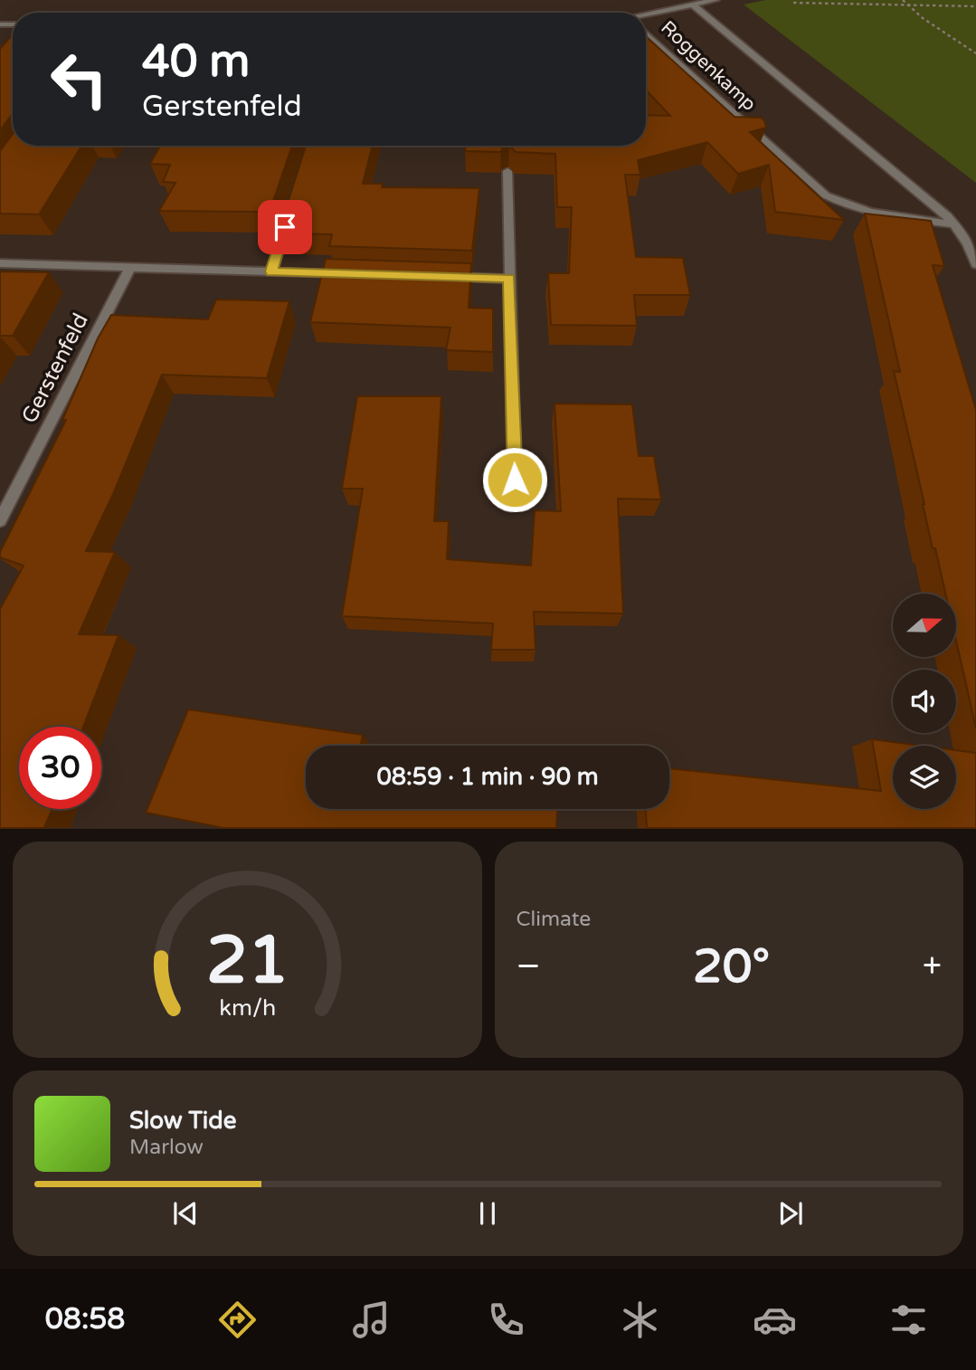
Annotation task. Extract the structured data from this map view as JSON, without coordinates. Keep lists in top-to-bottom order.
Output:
{
  "streets": {
    "street": ["Roggenkamp", "Gerstenfeld"]
  },
  "north": "right",
  "page": {
    "turn": ["40 m", "Gerstenfeld"],
    "limit": "30",
    "trip": "08:59 · 1 min · 90 m",
    "tile": "Climate",
    "heat": ["−", "20°", "+"],
    "song": ["Slow Tide", "Marlow"],
    "tabs": "08:58",
    "gauge": ["21", "km/h"]
  }
}
